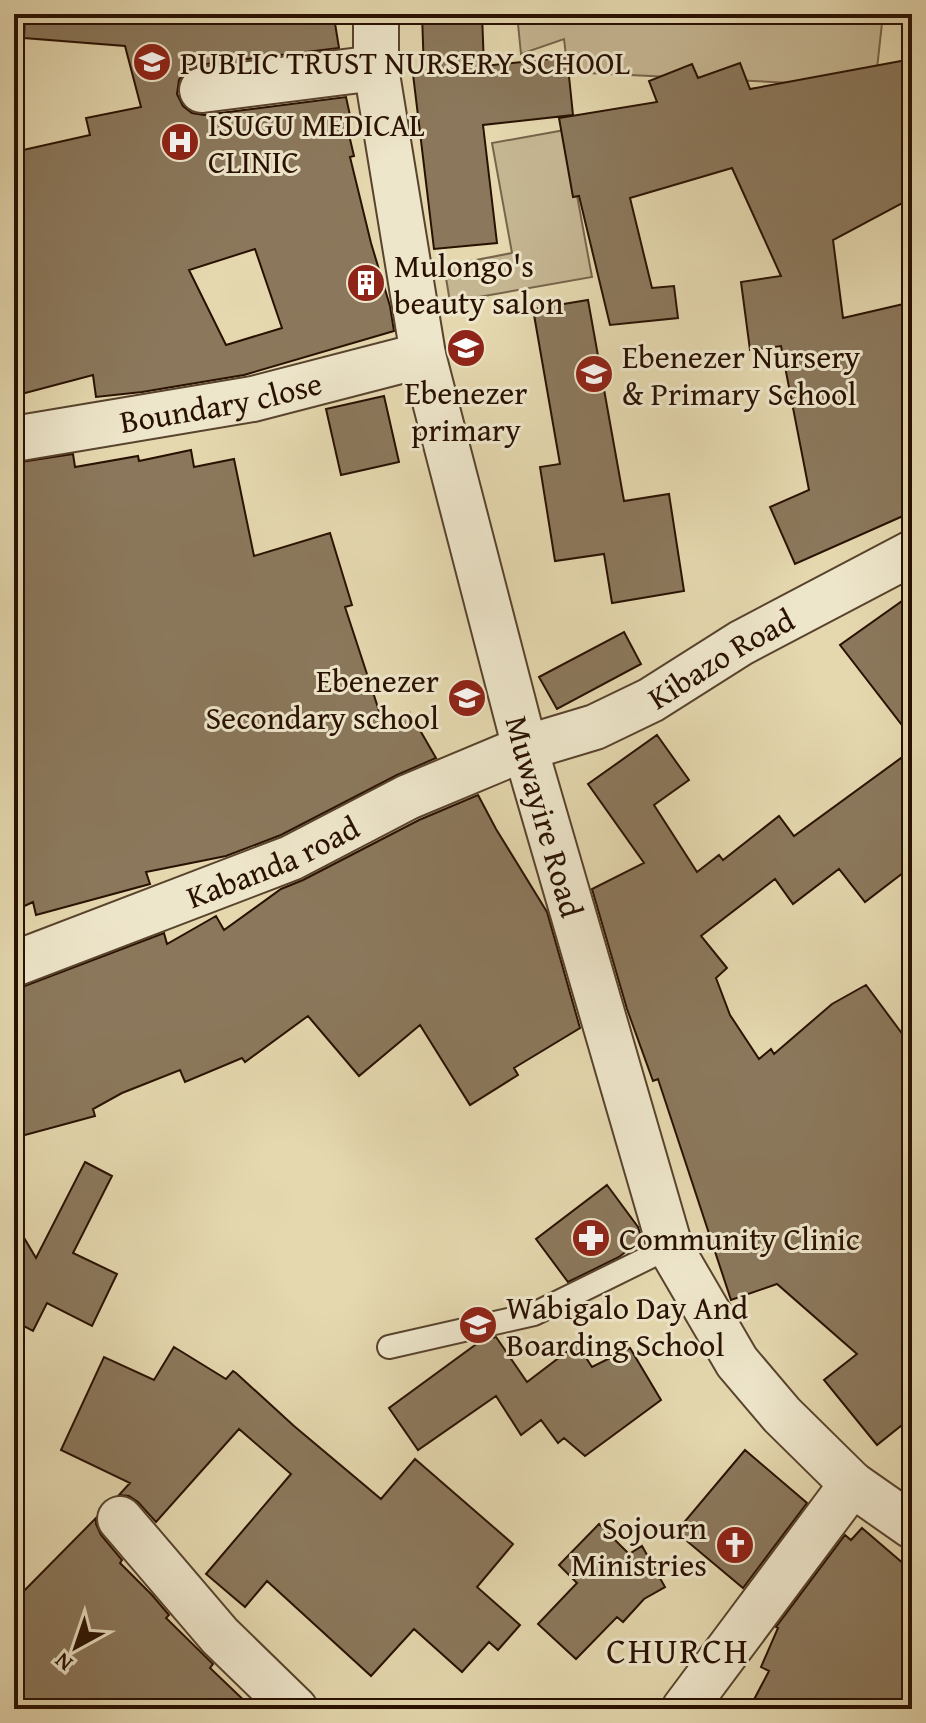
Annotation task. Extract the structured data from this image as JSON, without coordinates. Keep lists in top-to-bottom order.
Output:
{
  "streets": {
    "street": [
      "Boundary close",
      "Kibazo Road",
      "Muwayire Road",
      "Kabanda road"
    ]
  },
  "crossings": [
    ["Boundary close", "Muwayire Road"],
    ["Kibazo Road", "Muwayire Road"],
    ["Kibazo Road", "Kabanda road"],
    ["Muwayire Road", "Kabanda road"]
  ],
  "districts": ["CHURCH"],
  "places": {
    "school or university": [
      "PUBLIC TRUST NURSERY SCHOOL",
      "Ebenezer primary",
      "Ebenezer Nursery & Primary School",
      "Ebenezer Secondary school",
      "Wabigalo Day And Boarding School"
    ],
    "hospital": ["ISUGU MEDICAL CLINIC"],
    "building": ["Mulongo's beauty salon"],
    "pharmacy": ["Community Clinic"],
    "church": ["Sojourn Ministries"]
  },
  "north": "bottom left"
}
